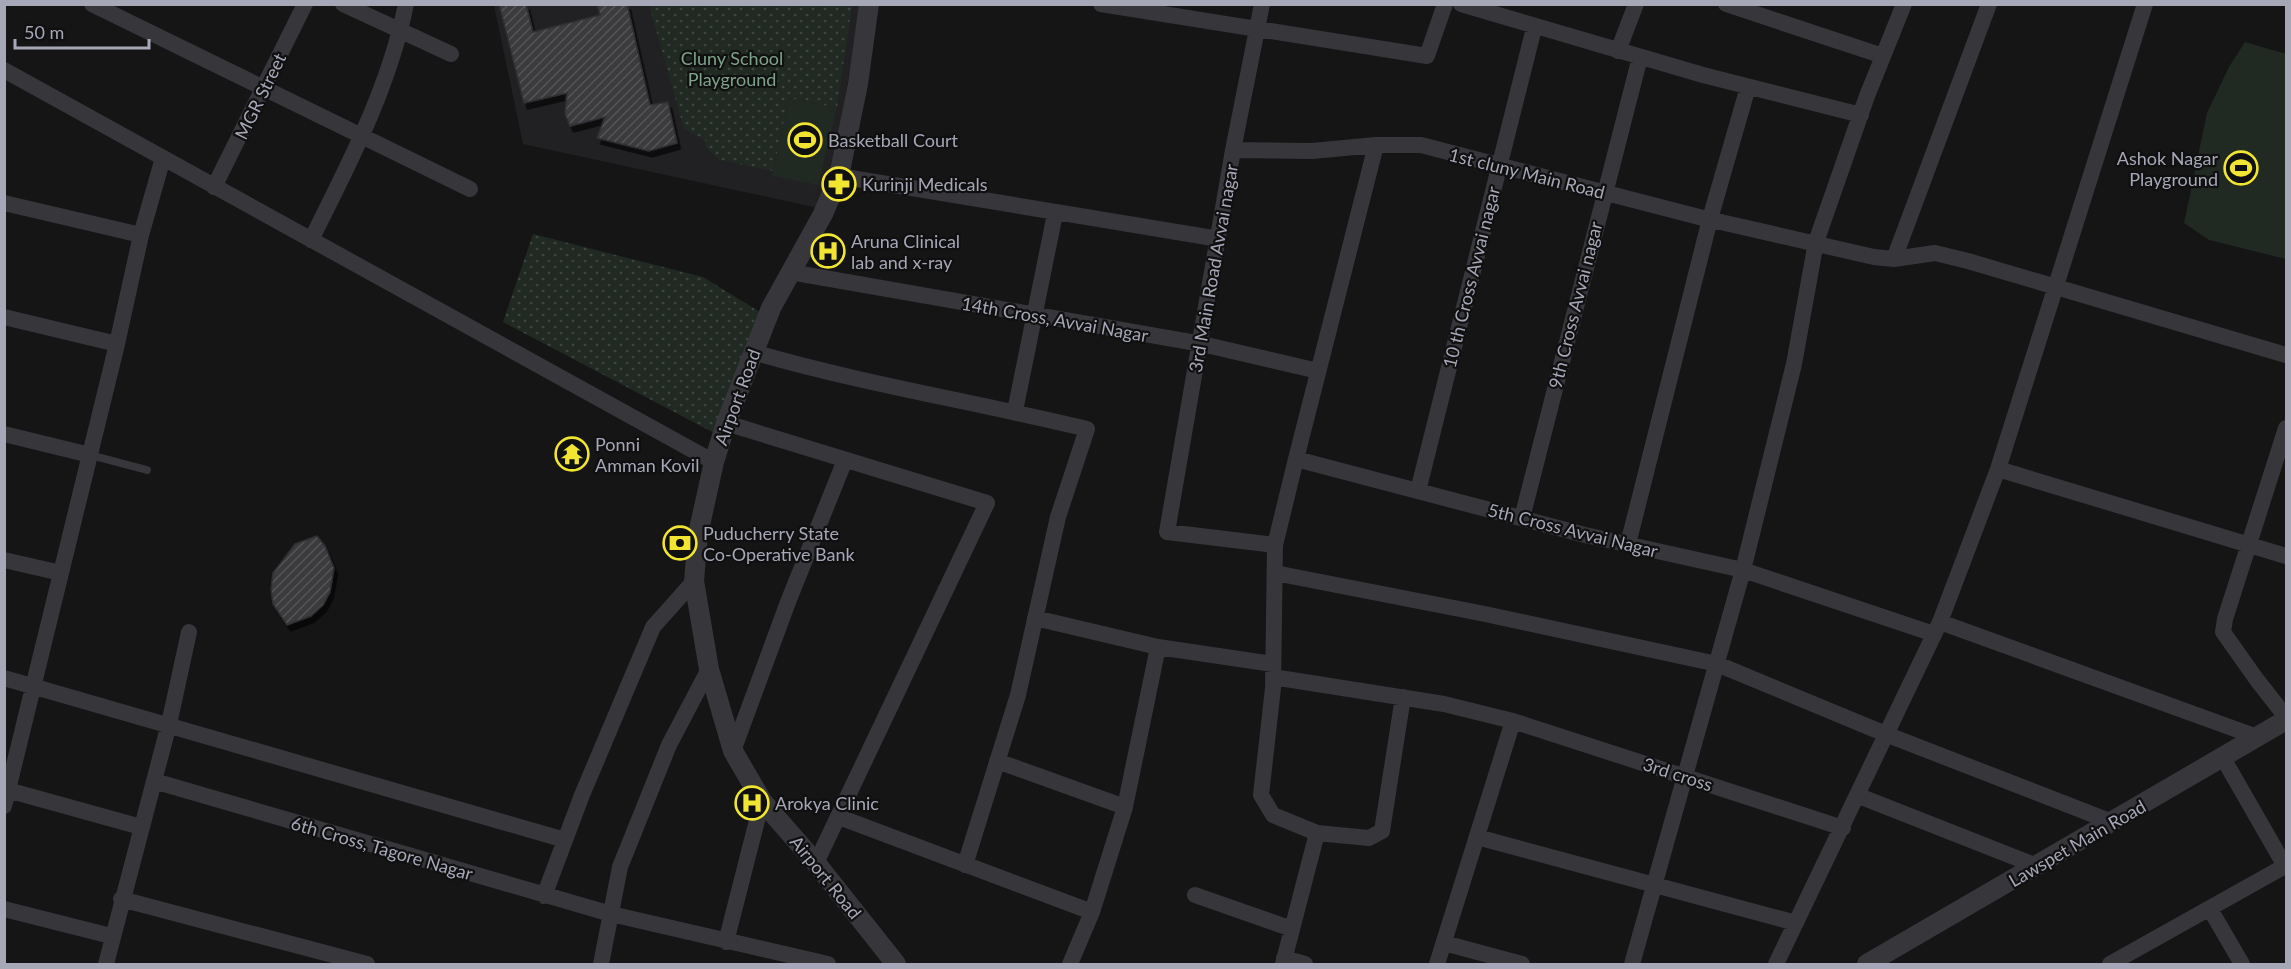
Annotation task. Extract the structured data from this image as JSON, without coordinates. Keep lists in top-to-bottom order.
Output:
{
  "streets": {
    "street": [
      "MGR Street",
      "1st cluny Main Road",
      "3rd Main Road Avvai nagar",
      "10 th Cross Avvai nagar",
      "9th Cross Avvai nagar",
      "14th Cross, Avvai Nagar",
      "Airport Road",
      "5th Cross Avvai Nagar",
      "3rd cross",
      "Lawspet Main Road",
      "6th Cross, Tagore Nagar"
    ]
  },
  "crossings": [
    ["1st cluny Main Road", "3rd Main Road Avvai nagar"],
    ["1st cluny Main Road", "10 th Cross Avvai nagar"],
    ["1st cluny Main Road", "9th Cross Avvai nagar"],
    ["3rd Main Road Avvai nagar", "14th Cross, Avvai Nagar"],
    ["10 th Cross Avvai nagar", "5th Cross Avvai Nagar"],
    ["9th Cross Avvai nagar", "5th Cross Avvai Nagar"],
    ["14th Cross, Avvai Nagar", "Airport Road"],
    ["5th Cross Avvai Nagar", "Lawspet Main Road"]
  ],
  "parks": ["Cluny School Playground"],
  "places": {
    "sports": ["Basketball Court", "Ashok Nagar Playground"],
    "pharmacy": ["Kurinji Medicals"],
    "hospital": ["Aruna Clinical lab and x-ray", "Arokya Clinic"],
    "temple": ["Ponni Amman Kovil"],
    "bank": ["Puducherry State Co-Operative Bank"]
  },
  "scale_bar": "50 m"
}
